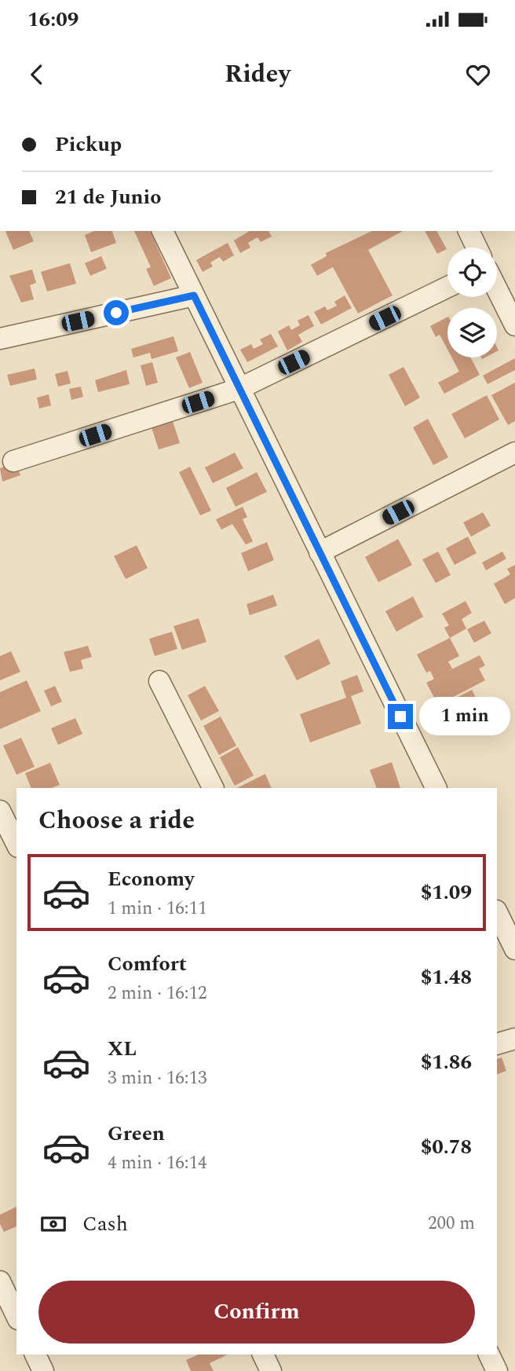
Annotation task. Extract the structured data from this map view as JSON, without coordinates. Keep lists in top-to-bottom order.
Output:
{
  "page": {
    "status": "16:09",
    "header": "Ridey",
    "banner": ["Pickup", "21 de Junio"],
    "bubble": "1 min",
    "heading": "Choose a ride",
    "list": [
      {
        "name": "Economy",
        "note": "1 min · 16:11",
        "value": "$1.09"
      },
      {
        "name": "Comfort",
        "note": "2 min · 16:12",
        "value": "$1.48"
      },
      {
        "name": "XL",
        "note": "3 min · 16:13",
        "value": "$1.86"
      },
      {
        "name": "Green",
        "note": "4 min · 16:14",
        "value": "$0.78"
      }
    ],
    "pay": ["Cash", "200 m"],
    "buttons": "Confirm"
  }
}
